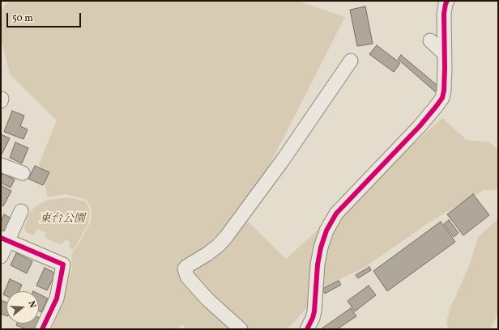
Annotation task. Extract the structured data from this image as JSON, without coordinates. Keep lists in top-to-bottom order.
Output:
{
  "parks": ["東台公園"],
  "scale_bar": "50 m",
  "north": "right"
}
